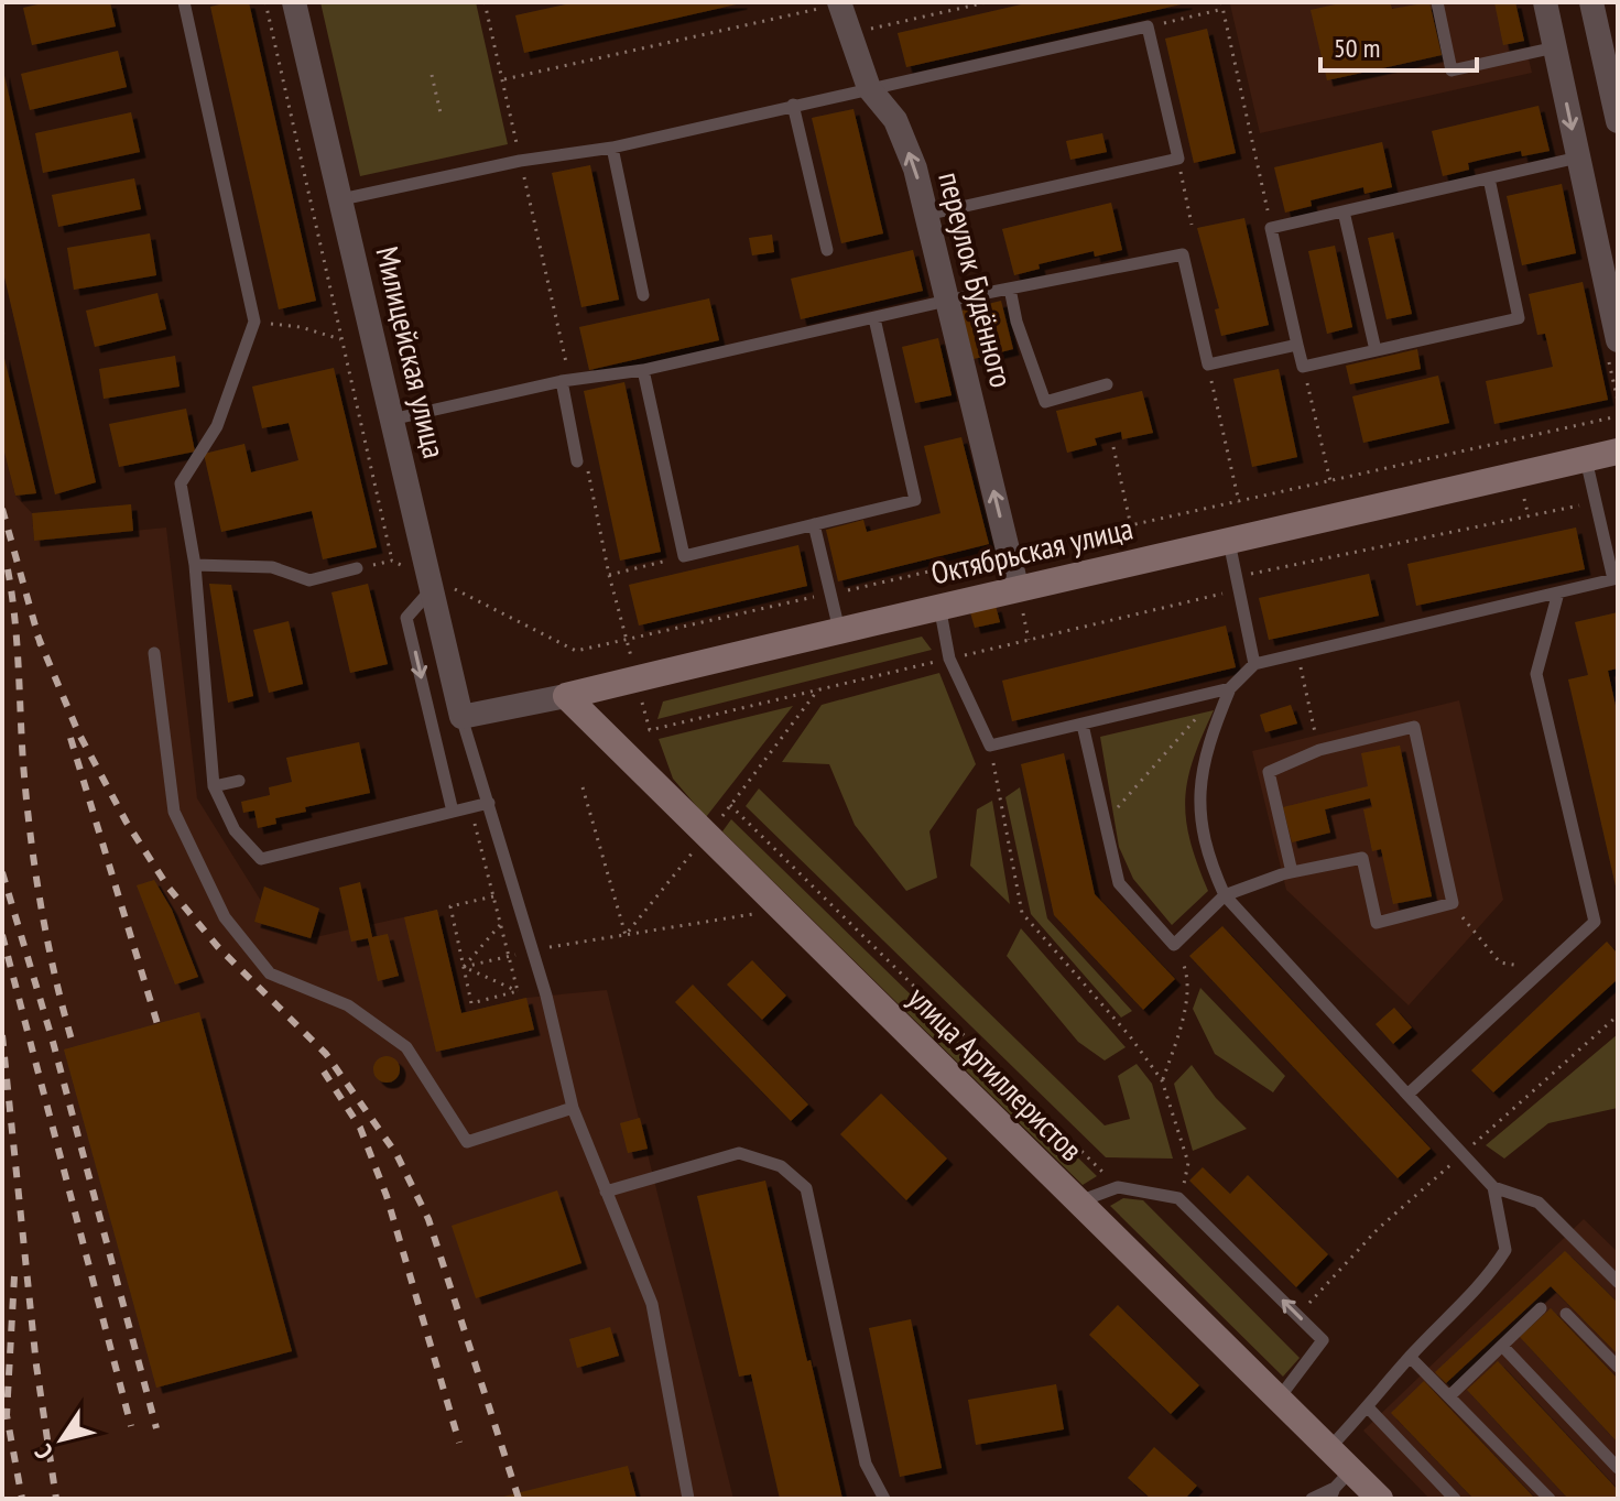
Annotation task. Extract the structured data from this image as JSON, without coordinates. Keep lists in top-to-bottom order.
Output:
{
  "streets": {
    "street": [
      "переулок Будённого",
      "Милицейская улица",
      "Октябрьская улица",
      "улица Артиллеристов"
    ]
  },
  "crossings": [
    ["переулок Будённого", "Октябрьская улица"],
    ["Милицейская улица", "Октябрьская улица"],
    ["Октябрьская улица", "улица Артиллеристов"]
  ],
  "one_way": ["переулок Будённого"],
  "scale_bar": "50 m",
  "north": "bottom left"
}
